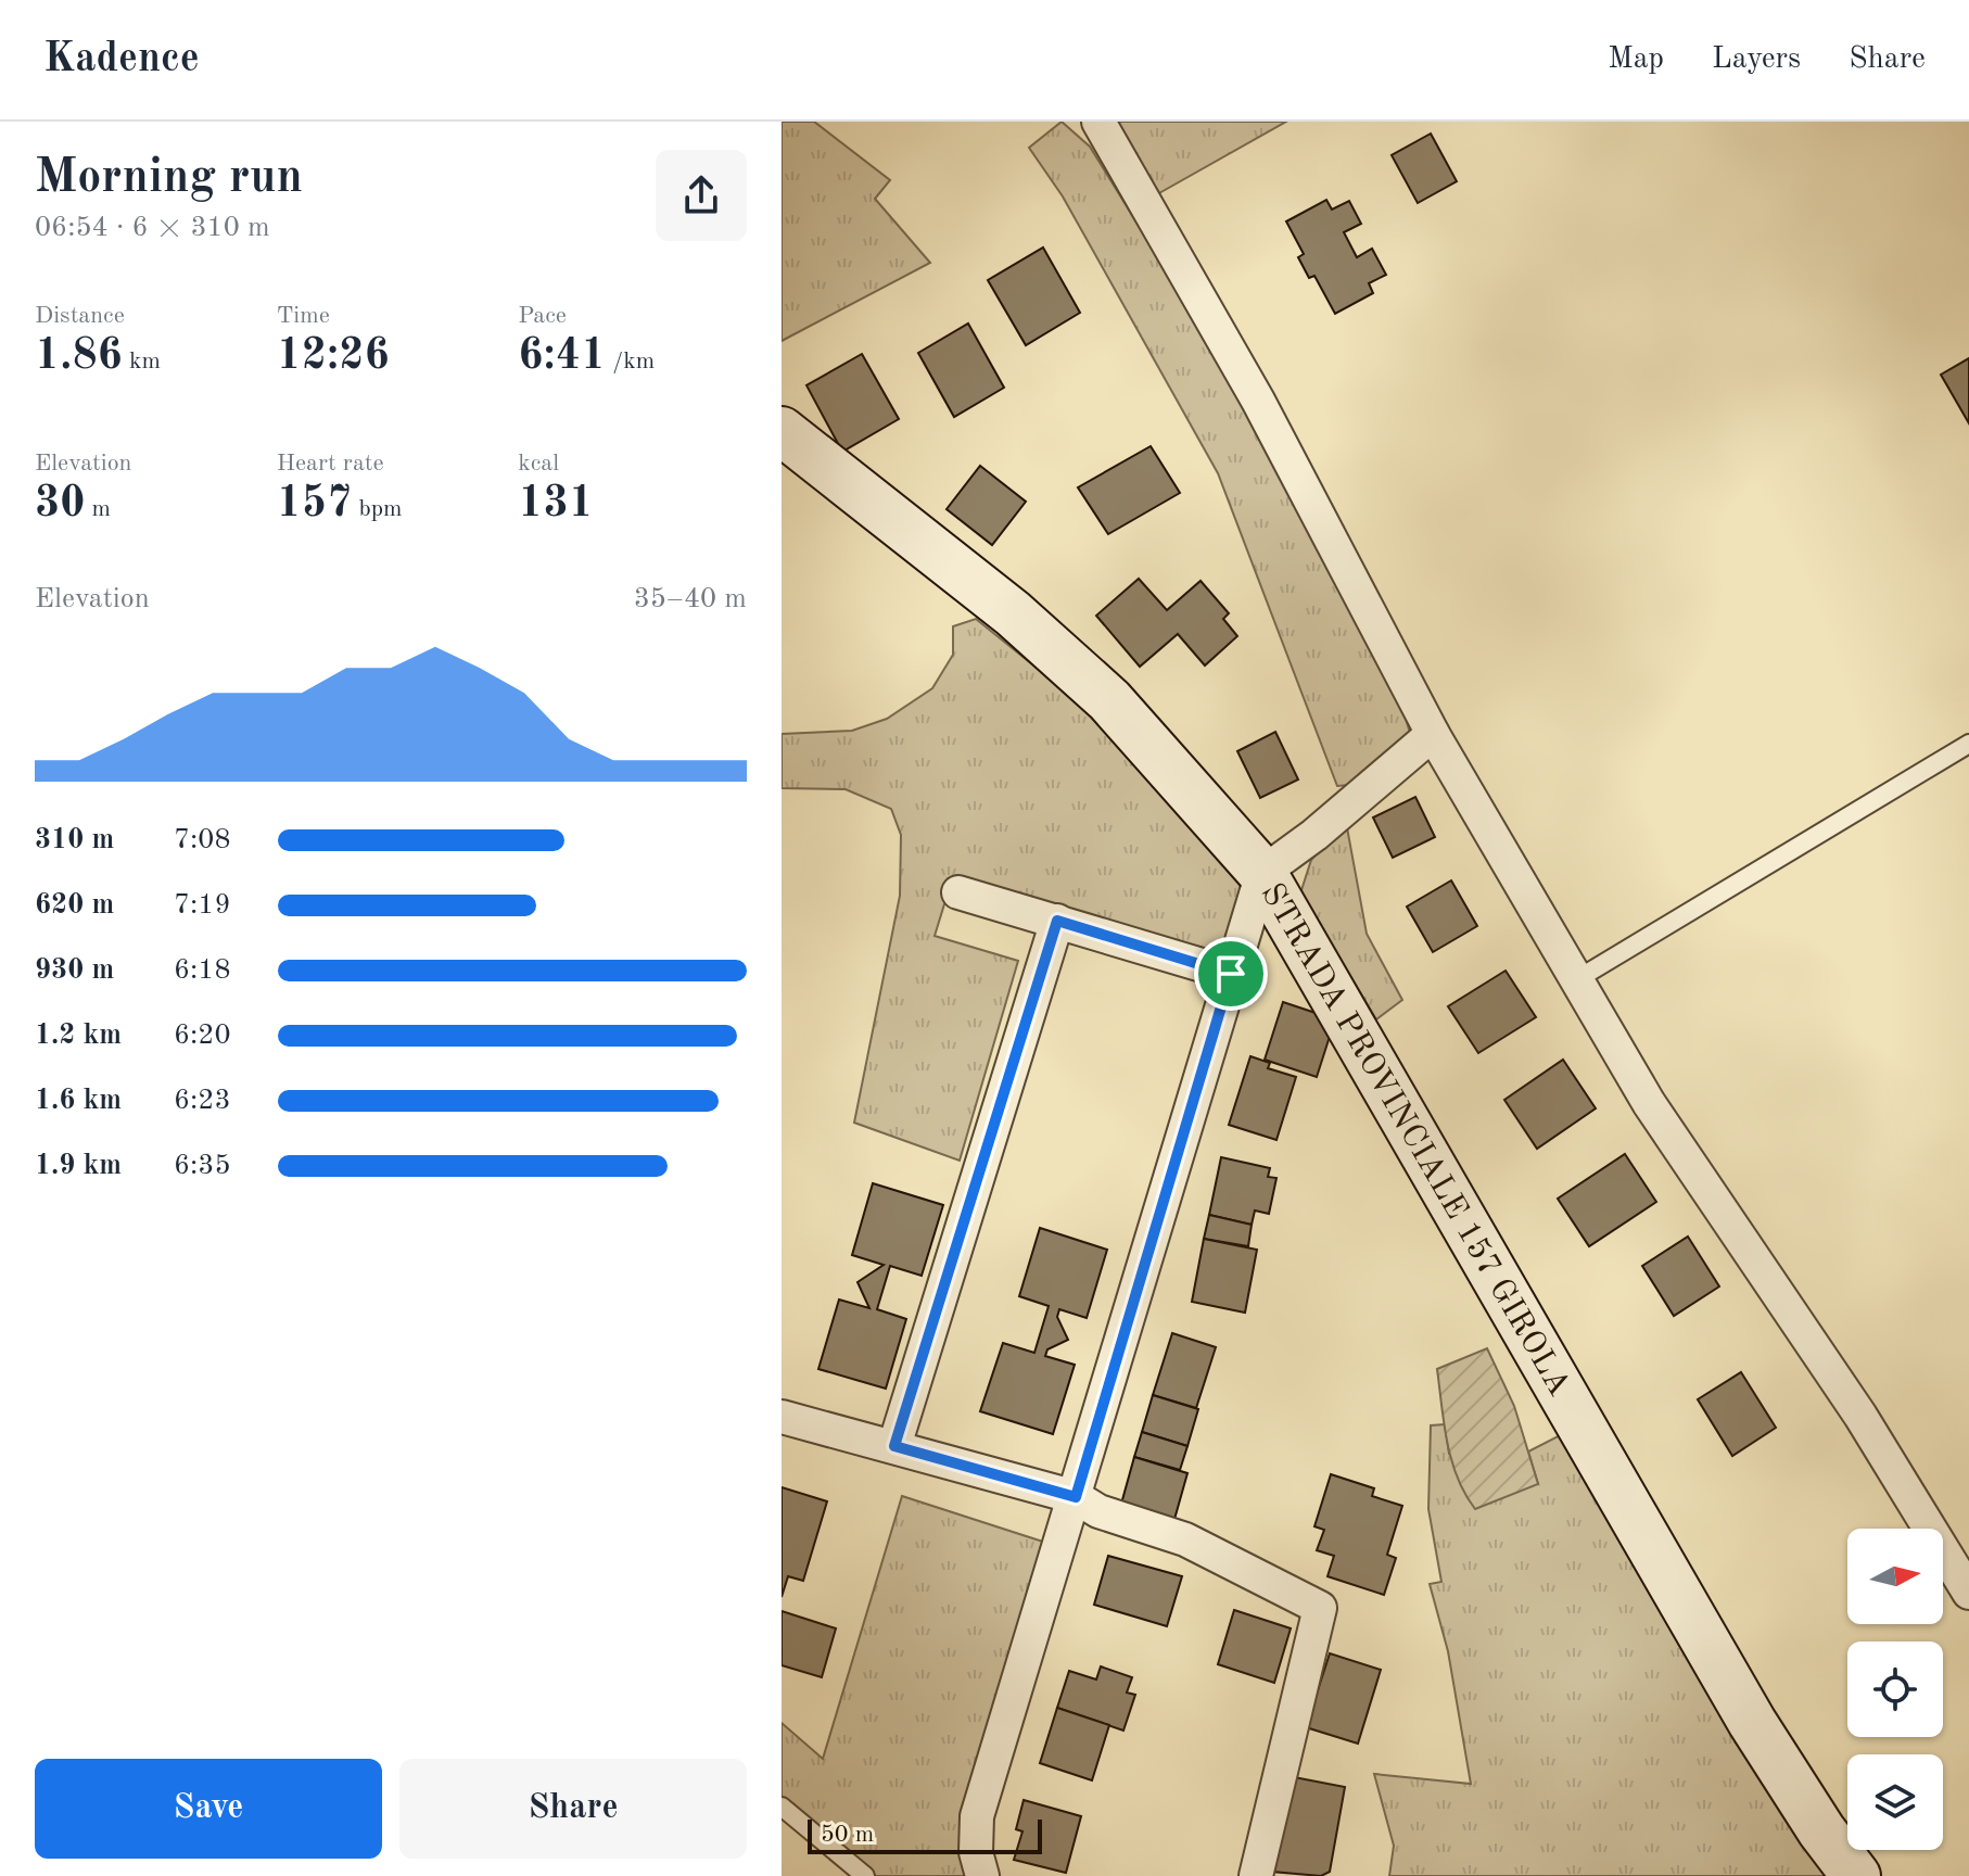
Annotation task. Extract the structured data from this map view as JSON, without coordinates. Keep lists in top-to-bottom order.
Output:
{
  "streets": {
    "main road": ["STRADA PROVINCIALE 157 GIROLA"]
  },
  "scale_bar": "50 m",
  "north": "right",
  "page": {
    "header": "Kadence",
    "nav": ["Map", "Layers", "Share"],
    "heading": ["Morning run", "06:54 · 6 × 310 m"],
    "stats": [
      ["Distance", "1.86 km"],
      ["Time", "12:26"],
      ["Pace", "6:41 /km"],
      ["Elevation", "30 m"],
      ["Heart rate", "157 bpm"],
      ["kcal", "131"]
    ],
    "chart": ["Elevation", "35–40 m"],
    "list": [
      {
        "name": "310 m",
        "note": "7:08"
      },
      {
        "name": "620 m",
        "note": "7:19"
      },
      {
        "name": "930 m",
        "note": "6:18"
      },
      {
        "name": "1.2 km",
        "note": "6:20"
      },
      {
        "name": "1.6 km",
        "note": "6:23"
      },
      {
        "name": "1.9 km",
        "note": "6:35"
      }
    ],
    "buttons": ["Save", "Share"],
    "scale": "50 m"
  }
}
